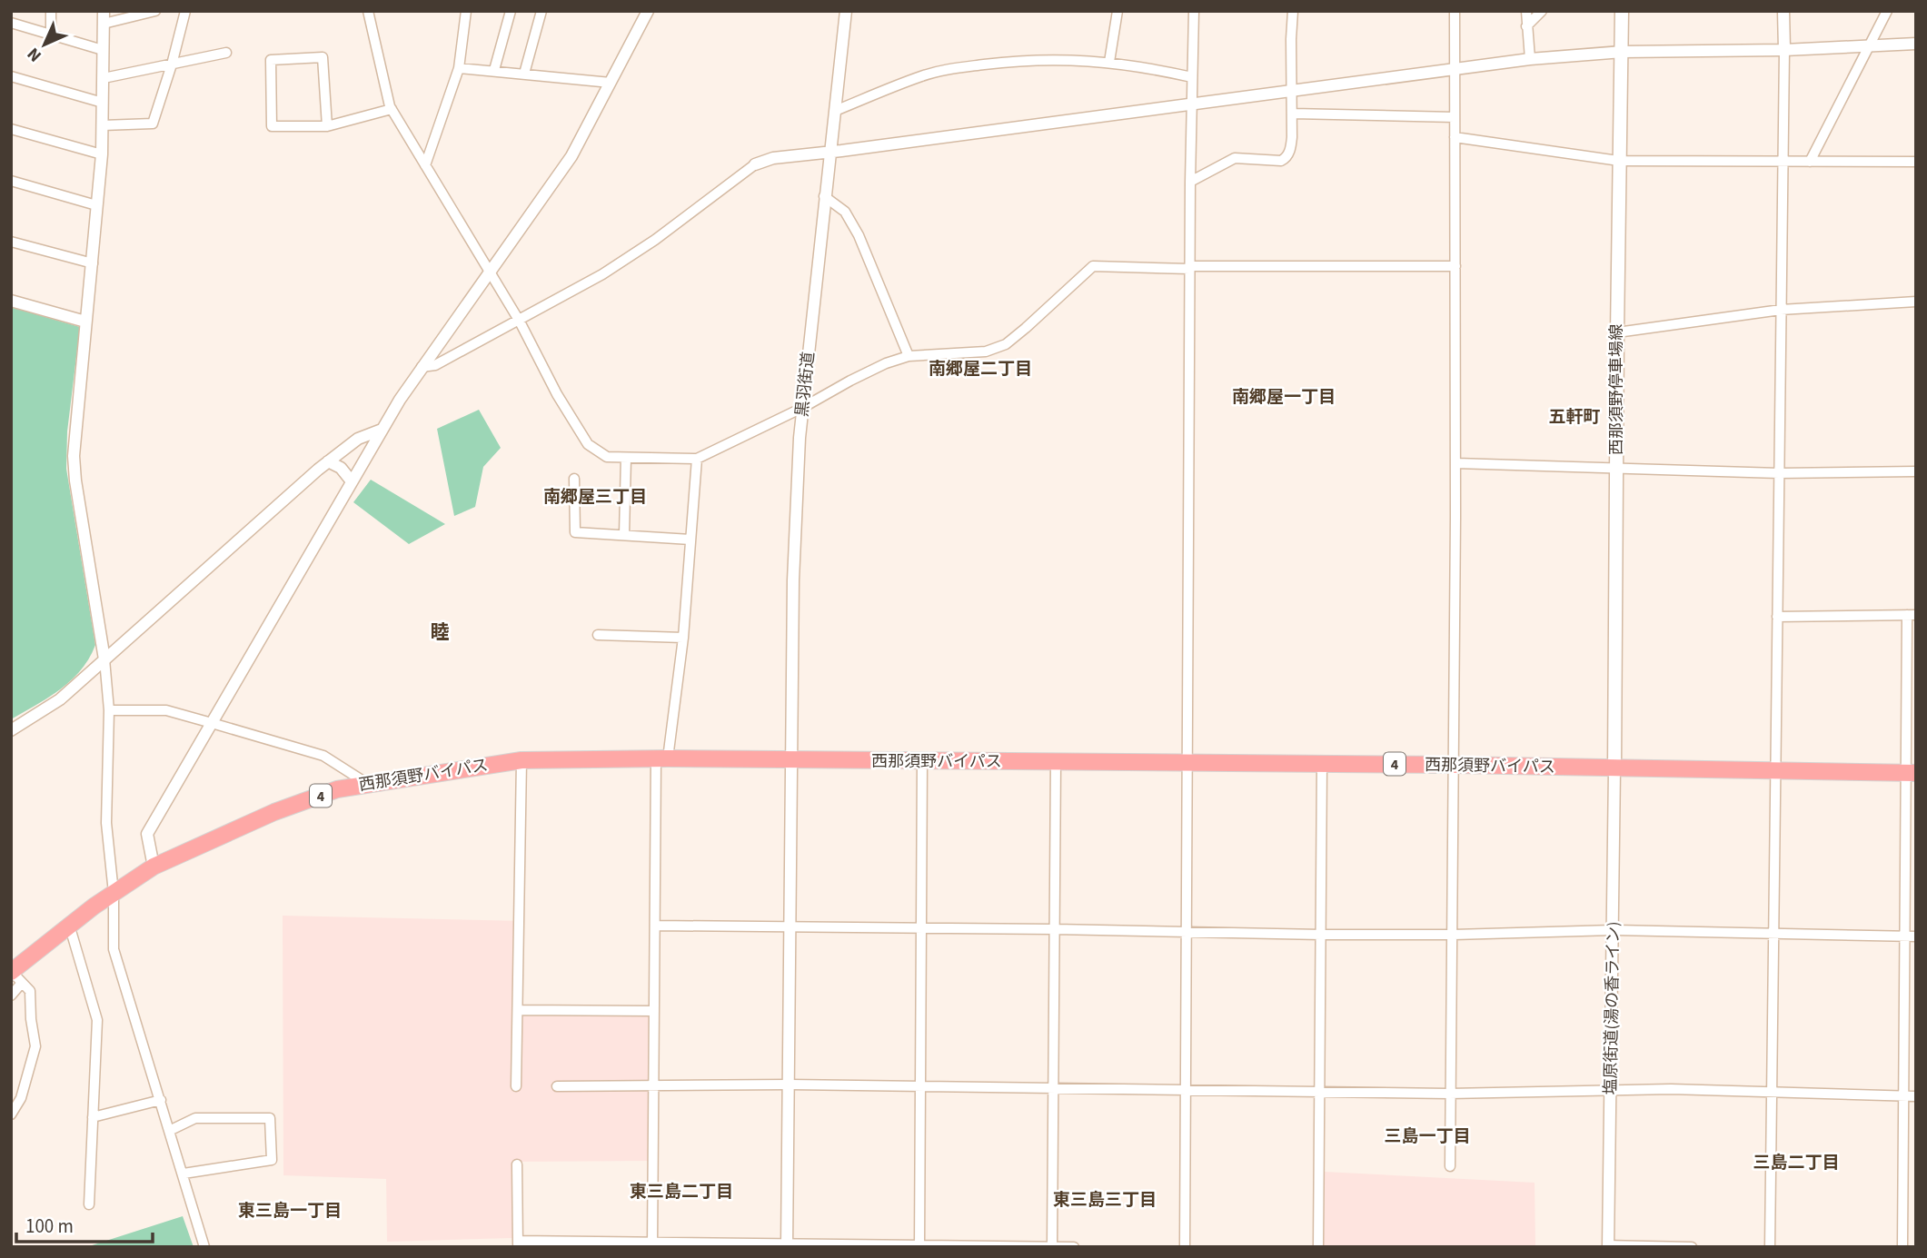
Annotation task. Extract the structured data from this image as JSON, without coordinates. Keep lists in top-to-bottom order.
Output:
{
  "streets": {
    "highway": ["西那須野バイパス", "4"],
    "main road": ["西那須野停車場線"],
    "street": ["黒羽街道", "塩原街道(湯の香ライン)"]
  },
  "crossings": [
    ["黒羽街道", "西那須野バイパス"],
    ["西那須野停車場線", "西那須野バイパス"],
    ["西那須野停車場線", "塩原街道(湯の香ライン)"],
    ["西那須野バイパス", "塩原街道(湯の香ライン)"]
  ],
  "districts": [
    "南郷屋二丁目",
    "南郷屋一丁目",
    "五軒町",
    "南郷屋三丁目",
    "睦",
    "三島一丁目",
    "三島二丁目",
    "東三島二丁目",
    "東三島三丁目",
    "東三島一丁目"
  ],
  "scale_bar": "100 m",
  "north": "bottom left"
}
